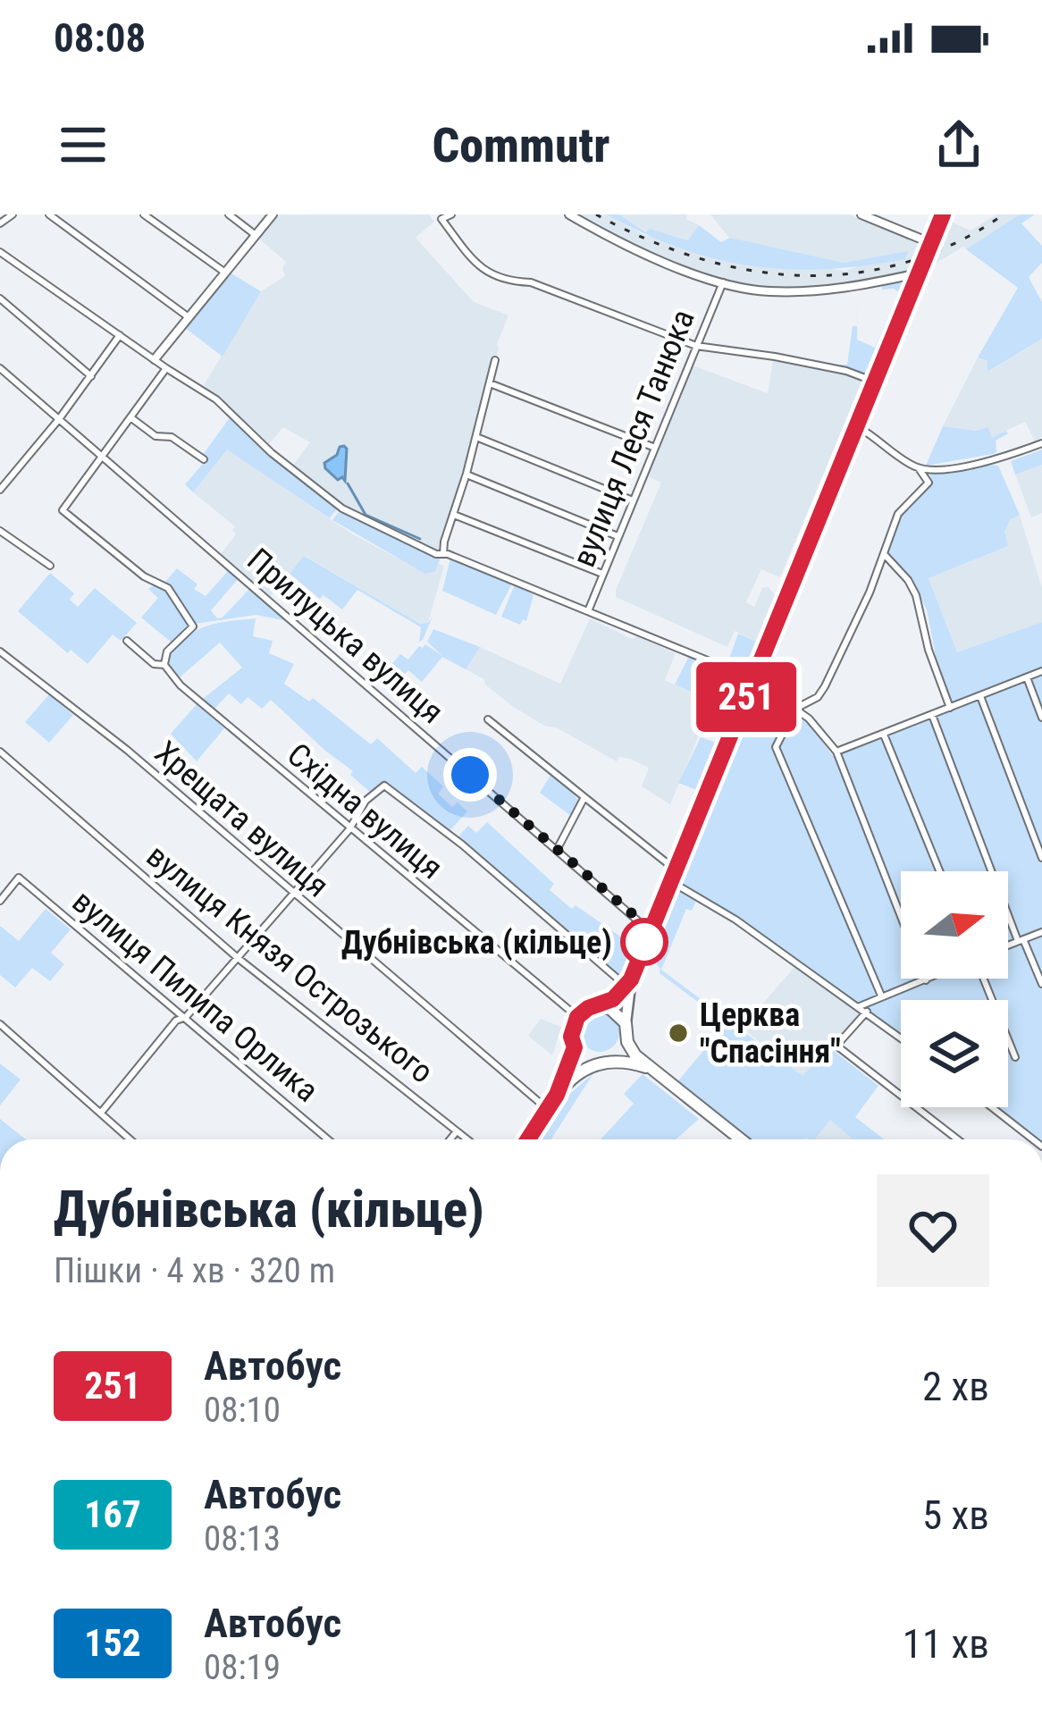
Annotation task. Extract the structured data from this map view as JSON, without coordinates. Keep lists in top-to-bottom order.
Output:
{
  "streets": {
    "street": [
      "вулиця Леся Танюка",
      "Прилуцька вулиця",
      "Східна вулиця",
      "Хрещата вулиця",
      "вулиця Князя Острозького",
      "вулиця Пилипа Орлика"
    ]
  },
  "places": ["Дубнівська (кільце)", "Церква \"Спасіння\""],
  "lines": ["bus line 251"],
  "north": "right",
  "page": {
    "status": "08:08",
    "header": "Commutr",
    "on_map": "251",
    "heading": ["Дубнівська (кільце)", "Пішки · 4 хв · 320 m"],
    "list": [
      {
        "mark": "251",
        "name": "Автобус",
        "note": "08:10",
        "value": "2 хв"
      },
      {
        "mark": "167",
        "name": "Автобус",
        "note": "08:13",
        "value": "5 хв"
      },
      {
        "mark": "152",
        "name": "Автобус",
        "note": "08:19",
        "value": "11 хв"
      }
    ]
  }
}
